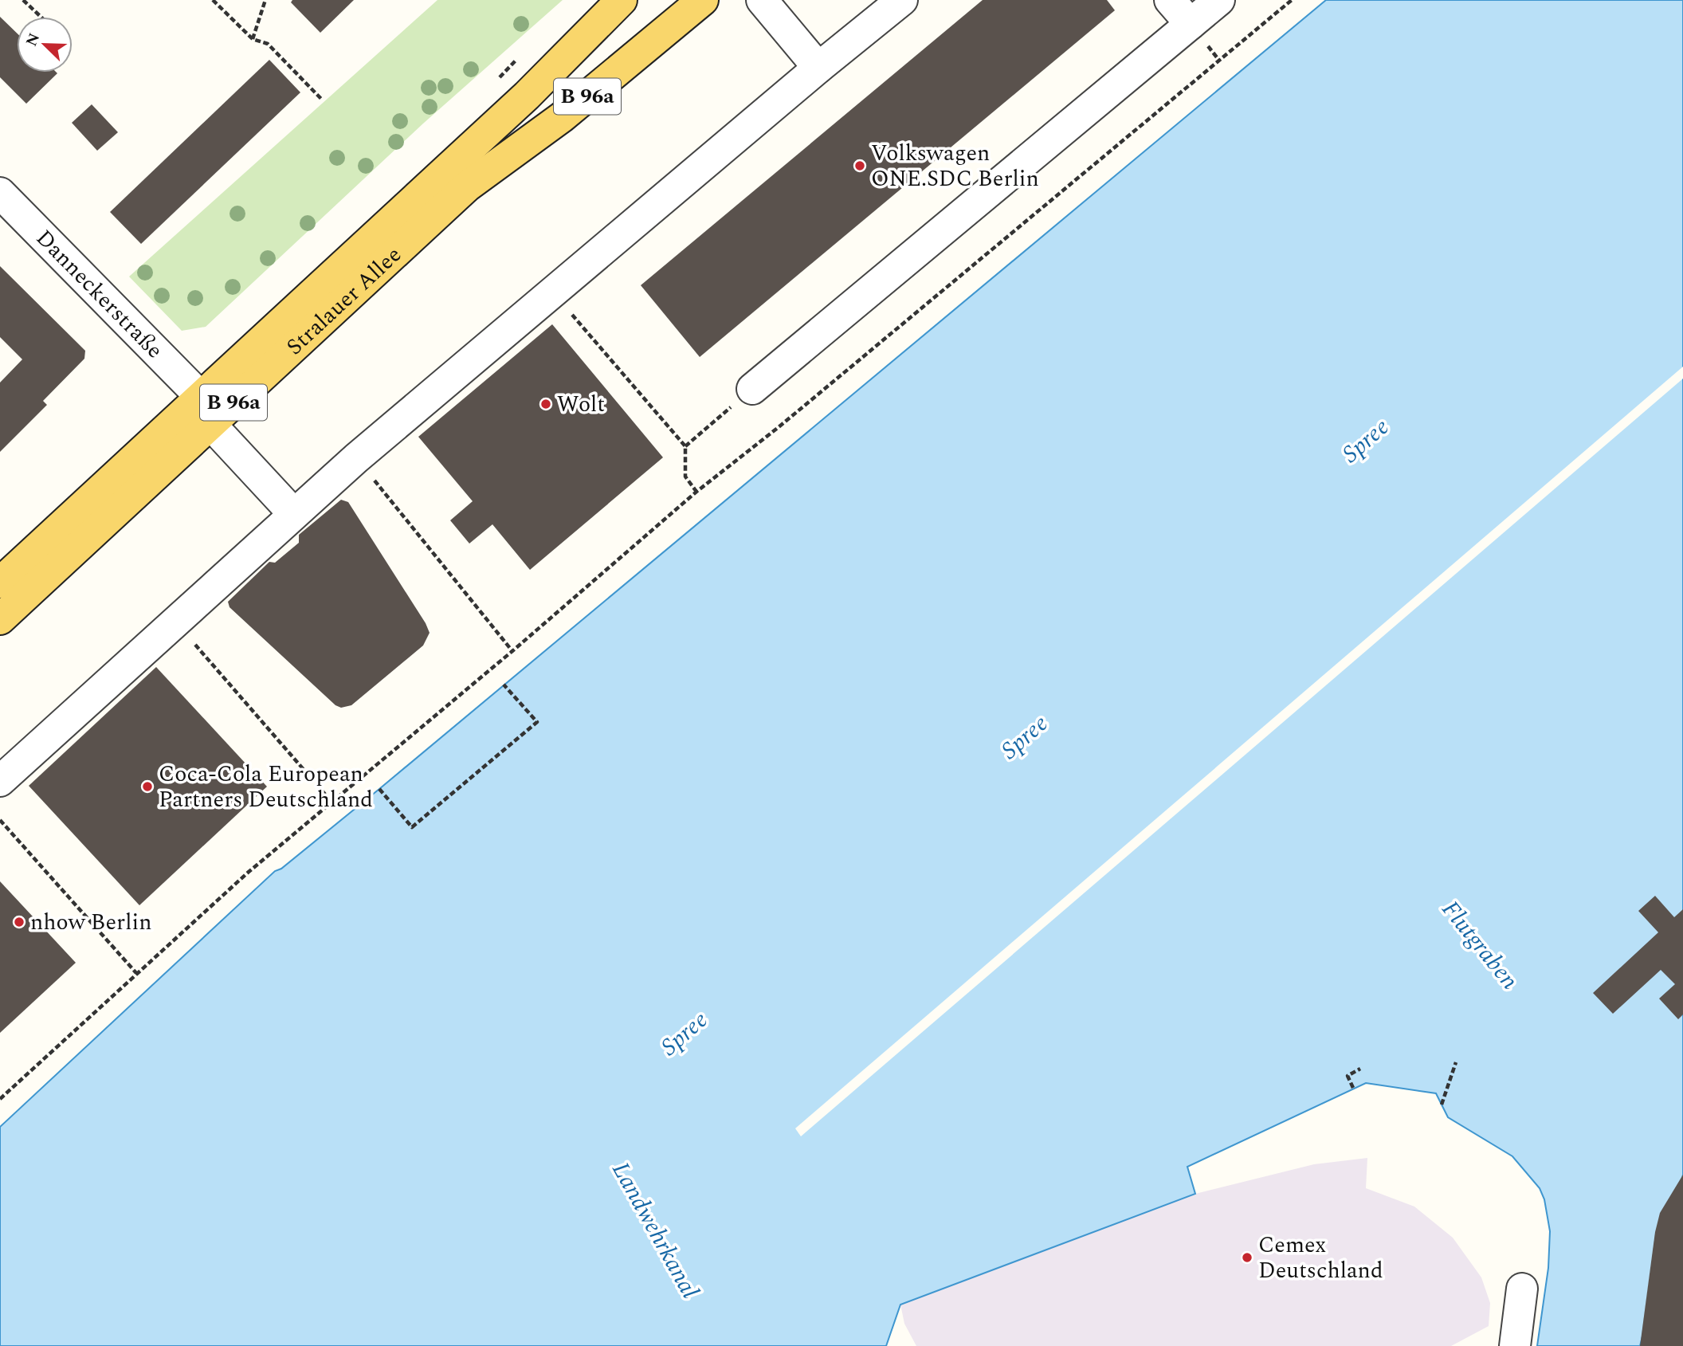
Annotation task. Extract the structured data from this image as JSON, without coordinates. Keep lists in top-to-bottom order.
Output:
{
  "streets": {
    "main road": ["B 96a", "Stralauer Allee"],
    "street": ["Danneckerstraße"]
  },
  "crossings": [
    ["Danneckerstraße", "Stralauer Allee"]
  ],
  "water": ["Spree", "Flutgraben", "Landwehrkanal"],
  "places": [
    "Volkswagen ONE.SDC Berlin",
    "Wolt",
    "Coca-Cola European Partners Deutschland",
    "nhow Berlin",
    "Cemex Deutschland"
  ],
  "north": "top left"
}
